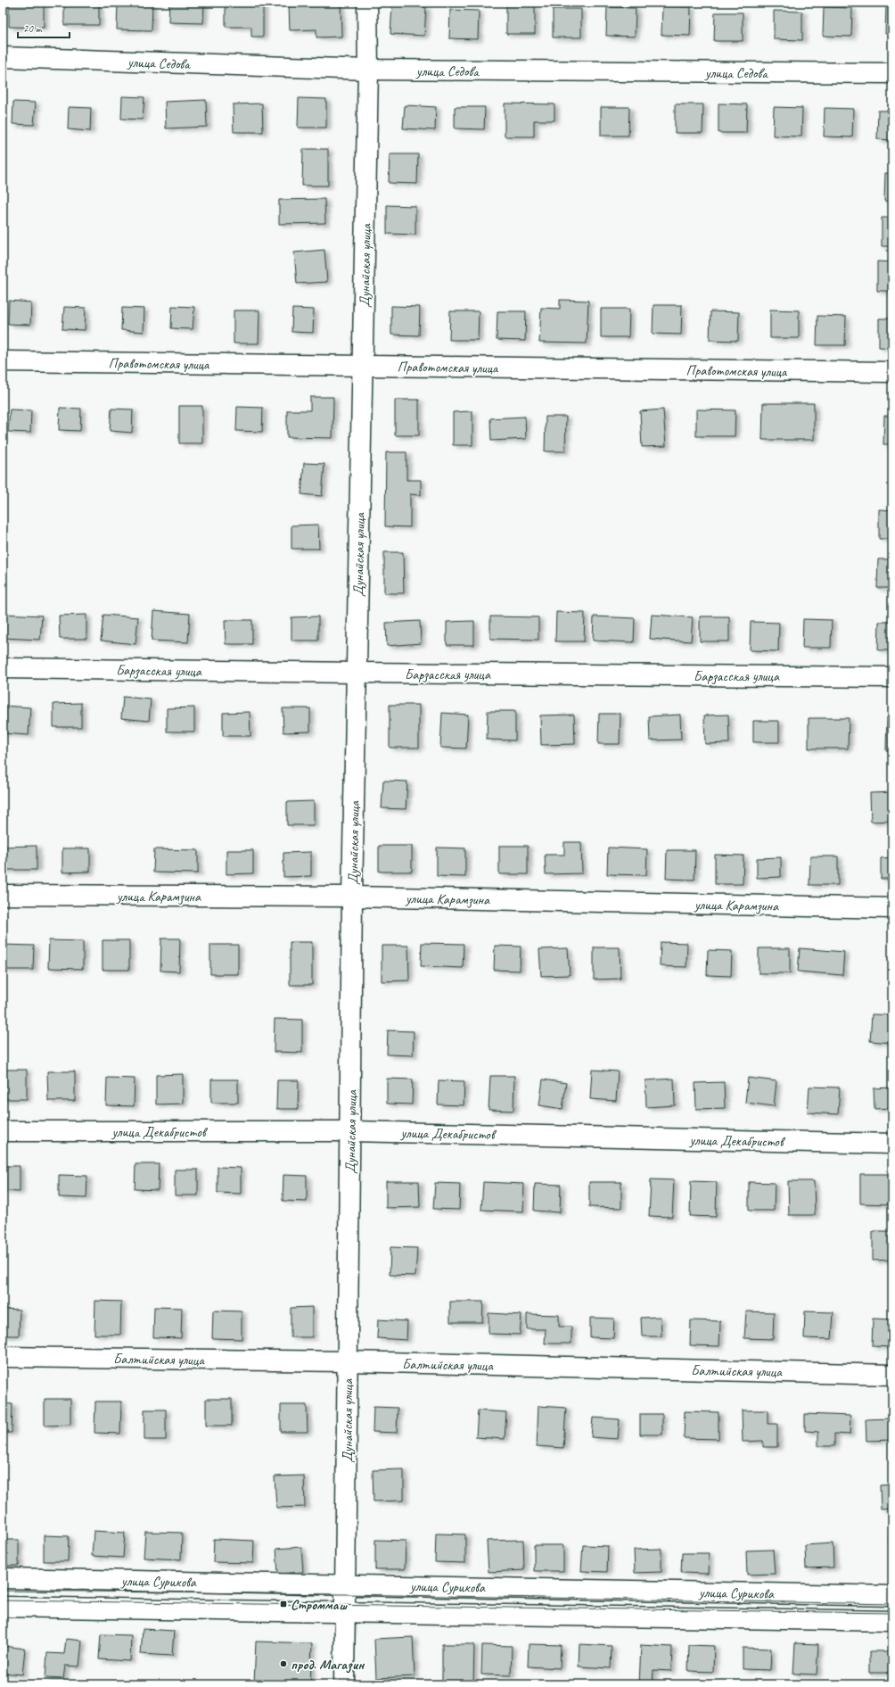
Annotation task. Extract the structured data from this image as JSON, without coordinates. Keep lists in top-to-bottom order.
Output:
{
  "streets": {
    "street": [
      "улица Седова",
      "Дунайская улица",
      "Правотомская улица",
      "Барзасская улица",
      "улица Карамзина",
      "улица Декабристов",
      "Балтийская улица",
      "улица Сурикова"
    ]
  },
  "crossings": [
    ["улица Седова", "Дунайская улица"],
    ["Дунайская улица", "Правотомская улица"],
    ["Дунайская улица", "Барзасская улица"],
    ["Дунайская улица", "улица Карамзина"],
    ["Дунайская улица", "улица Декабристов"],
    ["Дунайская улица", "Балтийская улица"],
    ["Дунайская улица", "улица Сурикова"]
  ],
  "places": {
    "transit": ["Строммаш"],
    "other": ["прод. Магазин"]
  },
  "scale_bar": "20 m"
}
